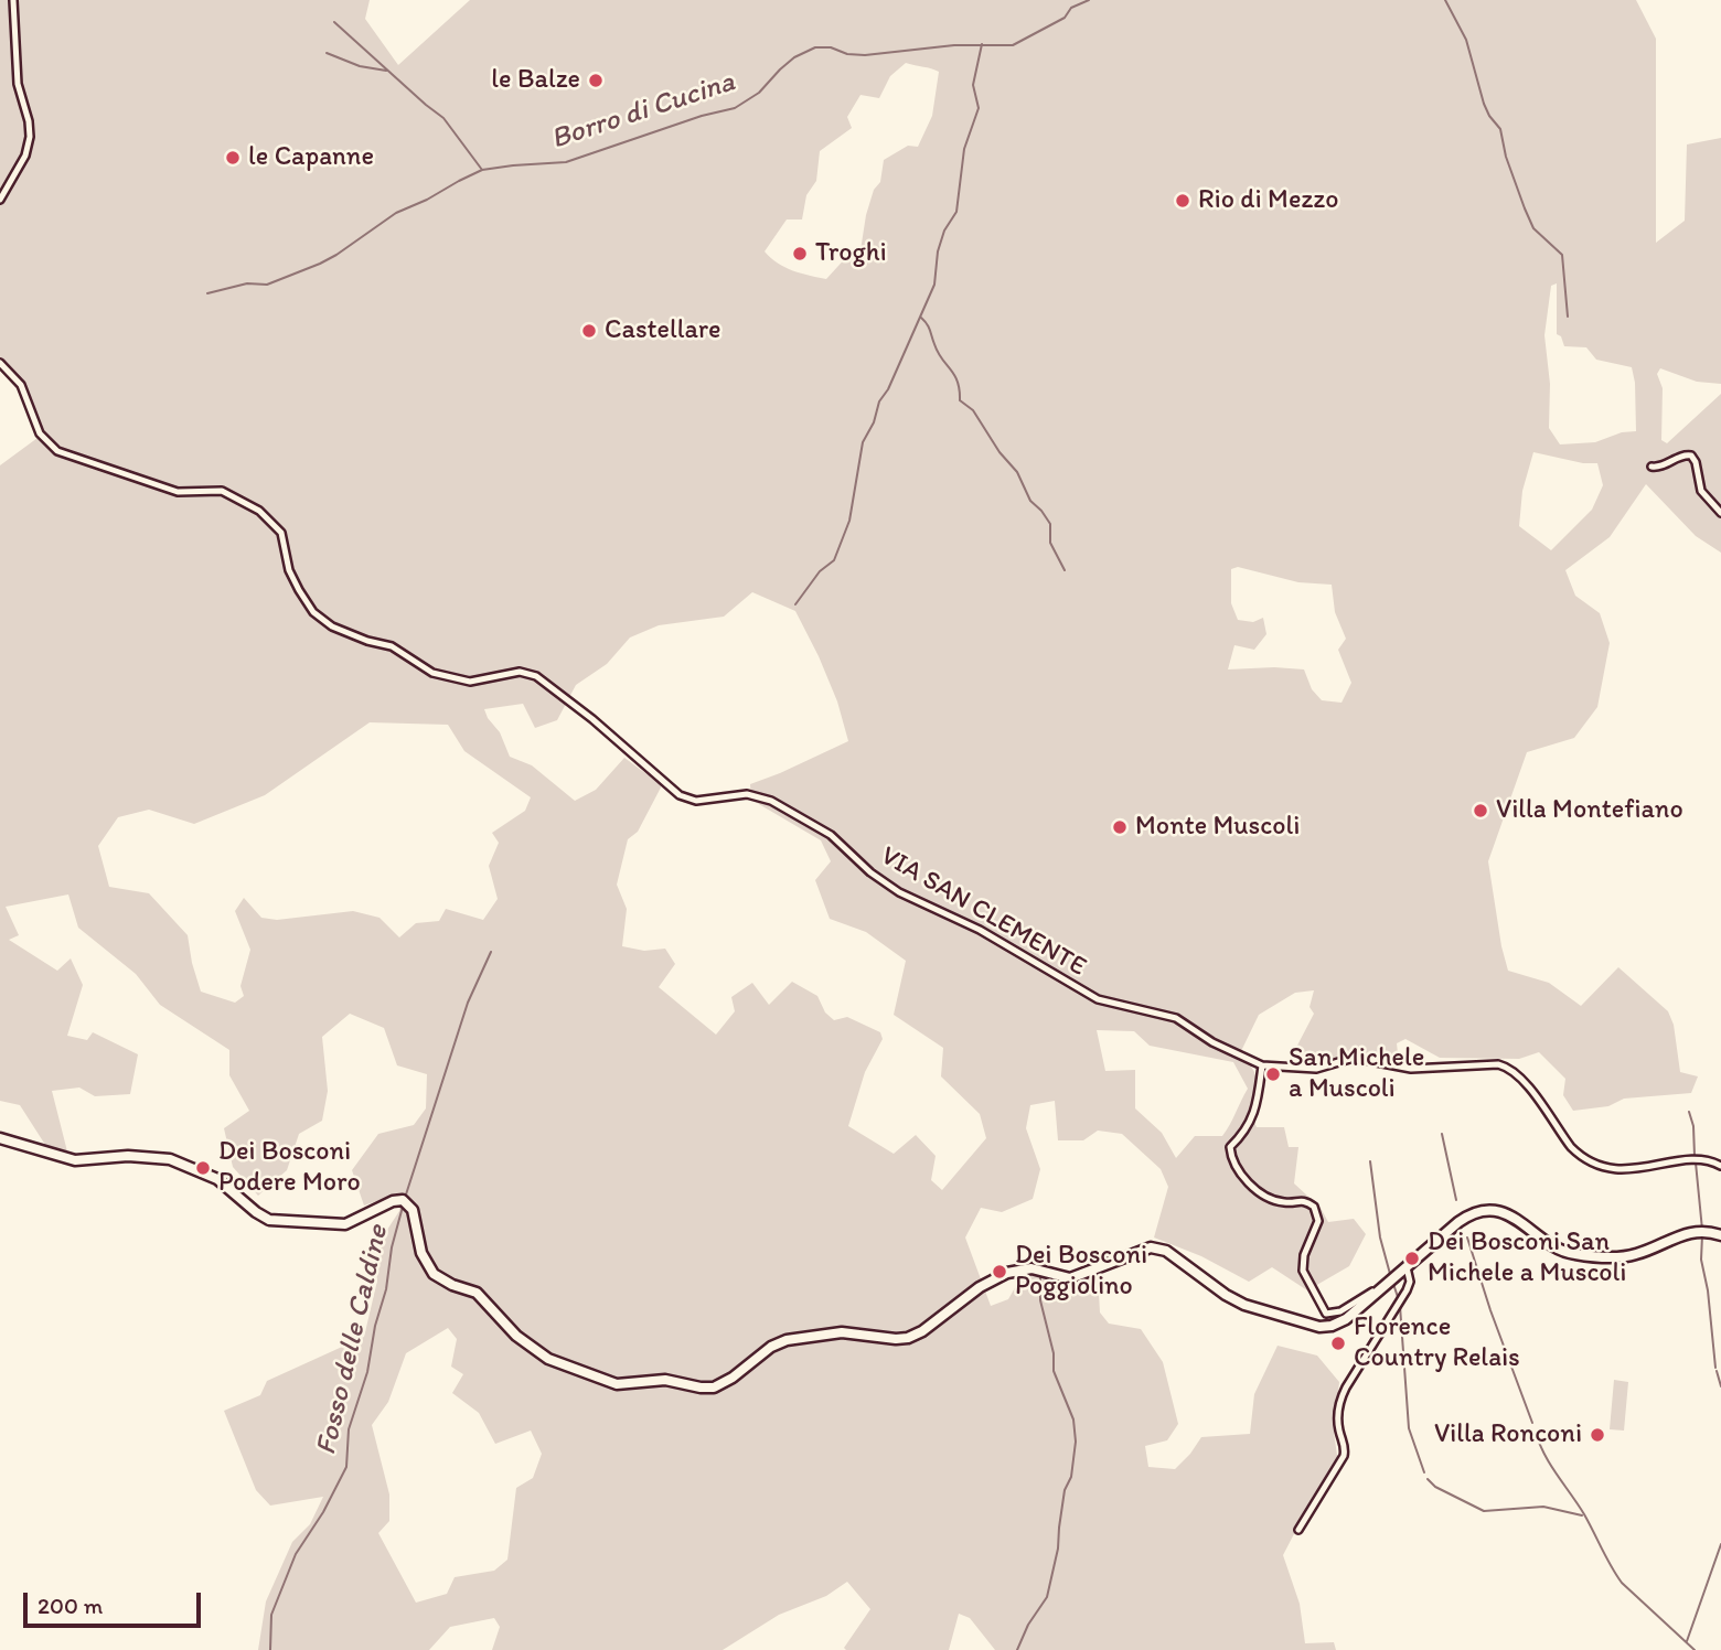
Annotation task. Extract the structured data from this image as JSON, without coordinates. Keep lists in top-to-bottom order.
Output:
{
  "streets": {
    "street": ["VIA SAN CLEMENTE"]
  },
  "water": ["Borro di Cucina", "Fosso delle Caldine"],
  "places": [
    "le Balze",
    "le Capanne",
    "Rio di Mezzo",
    "Troghi",
    "Castellare",
    "Villa Montefiano",
    "Monte Muscoli",
    "San Michele a Muscoli",
    "Dei Bosconi Podere Moro",
    "Dei Bosconi San Michele a Muscoli",
    "Dei Bosconi Poggiolino",
    "Florence Country Relais",
    "Villa Ronconi"
  ],
  "scale_bar": "200 m"
}
